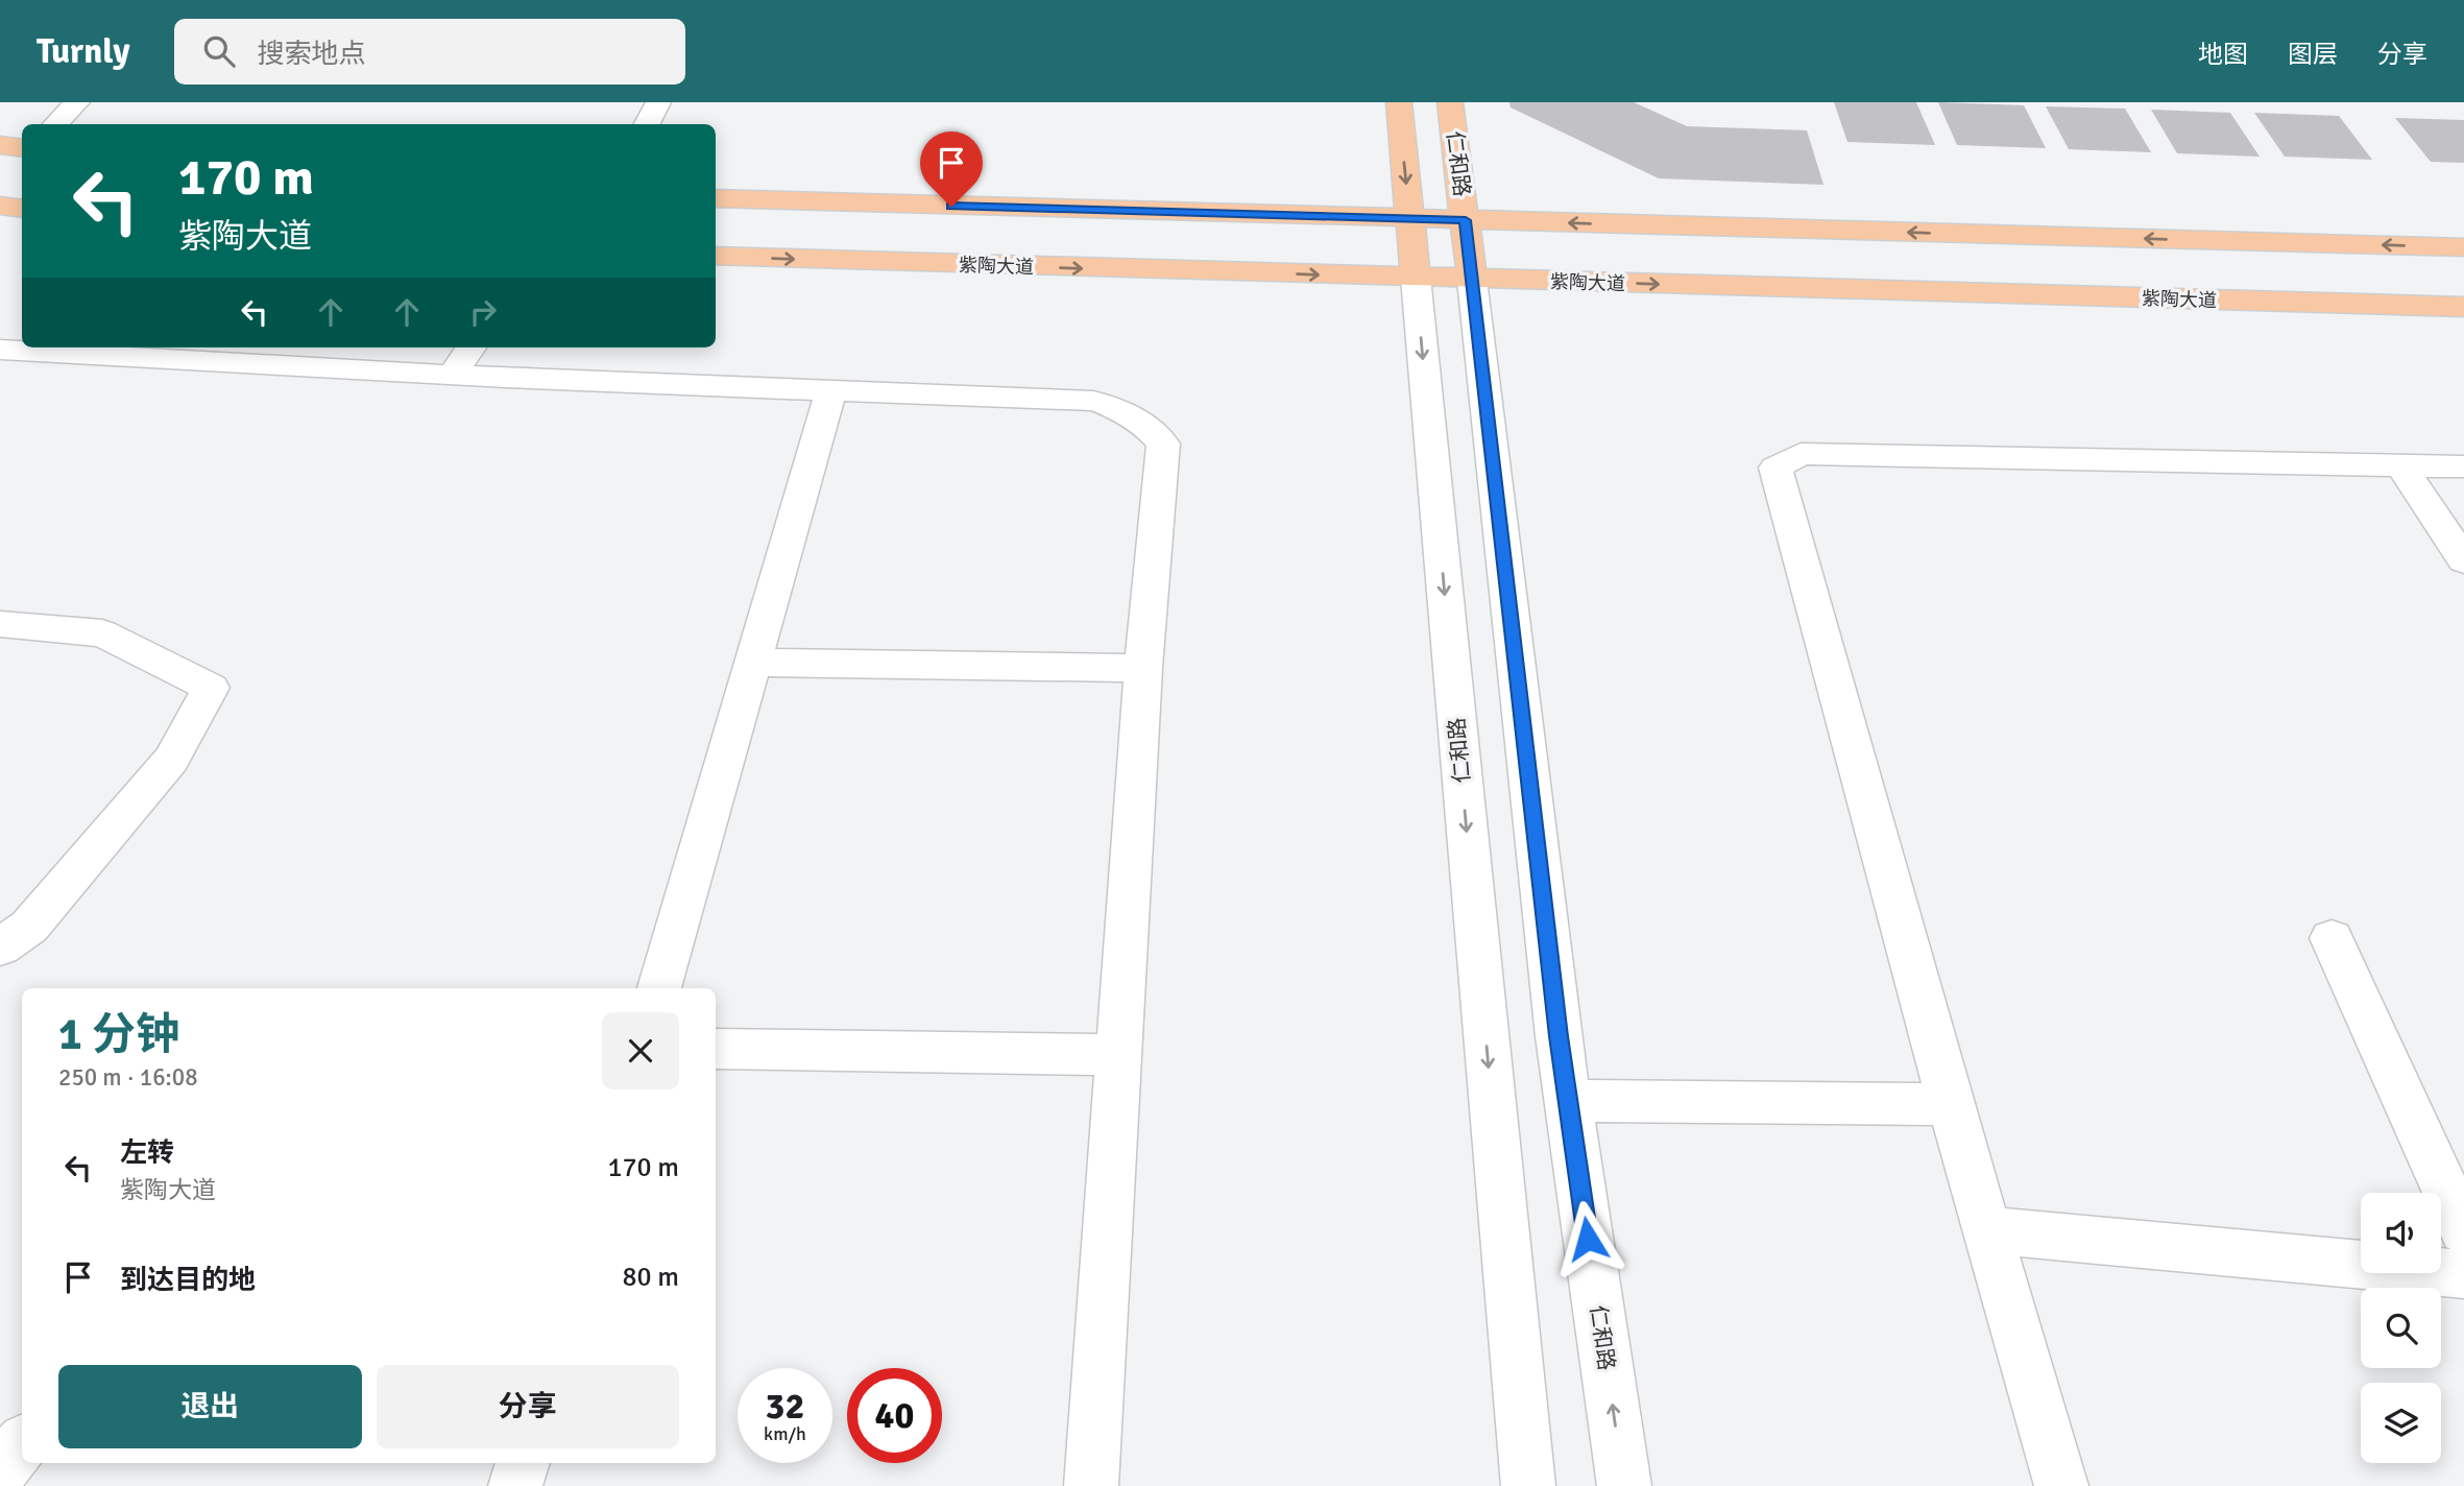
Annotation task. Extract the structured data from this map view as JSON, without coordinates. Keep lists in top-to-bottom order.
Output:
{
  "streets": {
    "main road": ["仁和路", "紫陶大道"]
  },
  "crossings": [
    ["仁和路", "紫陶大道"]
  ],
  "page": {
    "header": "Turnly",
    "search": "搜索地点",
    "nav": ["地图", "图层", "分享"],
    "turn": ["170 m", "紫陶大道"],
    "heading": ["1 分钟", "250 m · 16:08"],
    "list": [
      {
        "name": "左转",
        "note": "紫陶大道",
        "value": "170 m"
      },
      {
        "name": "到达目的地",
        "value": "80 m"
      }
    ],
    "buttons": ["退出", "分享"],
    "speed": "32 km/h",
    "limit": "40"
  }
}
